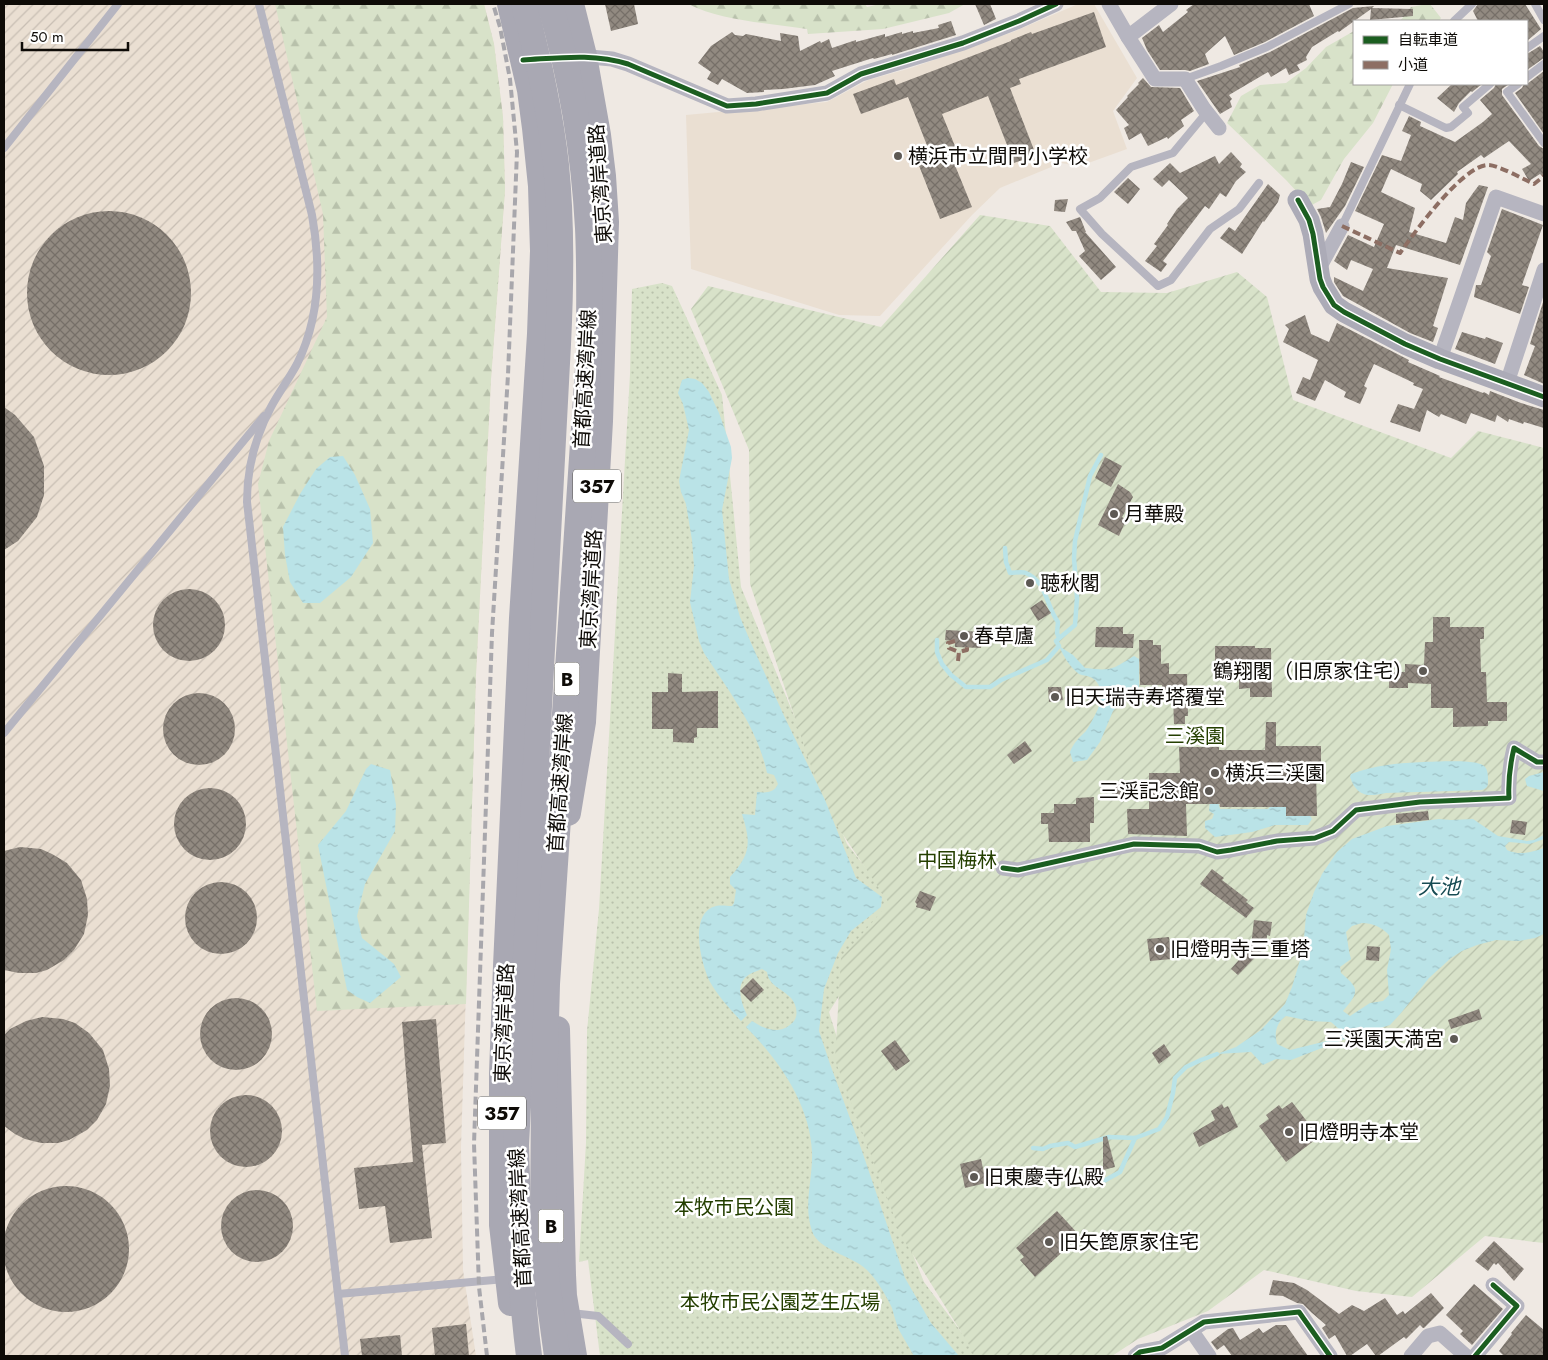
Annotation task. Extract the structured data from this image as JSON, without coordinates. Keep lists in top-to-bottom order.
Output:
{
  "streets": {
    "highway": [
      "東京湾岸道路",
      "首都高速湾岸線",
      "357",
      "B"
    ]
  },
  "crossings": [
    ["東京湾岸道路", "首都高速湾岸線"],
    ["首都高速湾岸線", "B"]
  ],
  "water": ["大池"],
  "parks": [
    "三溪園",
    "中国梅林",
    "本牧市民公園",
    "本牧市民公園芝生広場"
  ],
  "places": [
    "横浜市立間門小学校",
    "月華殿",
    "聴秋閣",
    "春草廬",
    "鶴翔閣（旧原家住宅）",
    "旧天瑞寺寿塔覆堂",
    "横浜三渓園",
    "三渓記念館",
    "旧燈明寺三重塔",
    "三渓園天満宮",
    "旧燈明寺本堂",
    "旧東慶寺仏殿",
    "旧矢箆原家住宅"
  ],
  "legend": ["自転車道", "小道"],
  "scale_bar": "50 m"
}
